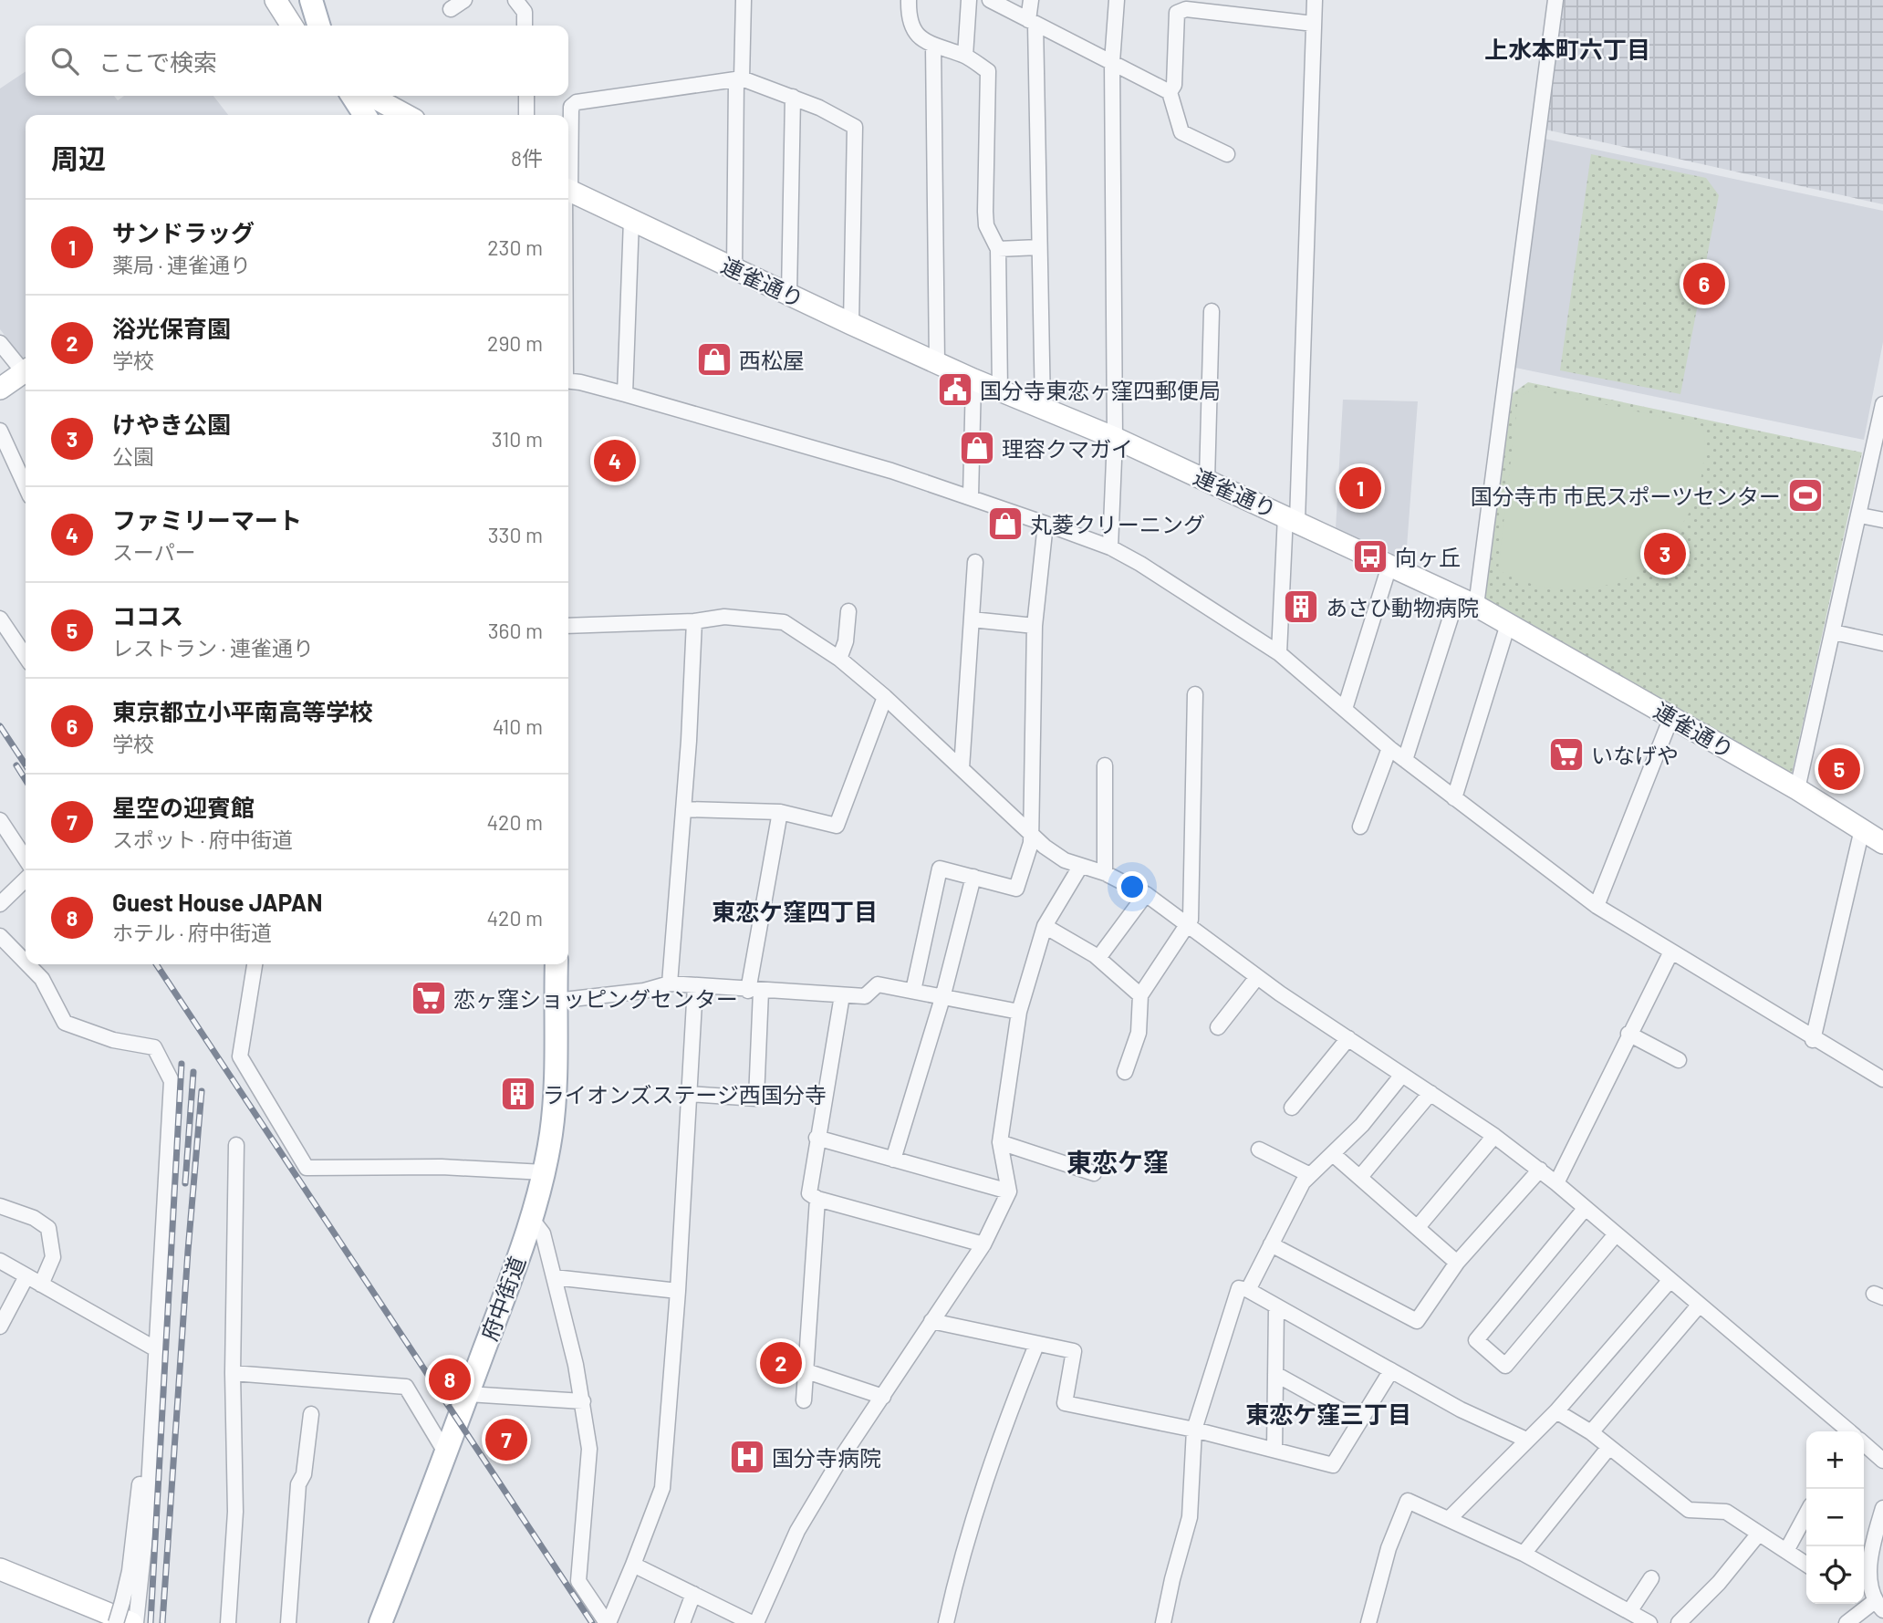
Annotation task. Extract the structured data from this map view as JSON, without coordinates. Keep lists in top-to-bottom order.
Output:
{
  "streets": {
    "main road": ["連雀通り", "府中街道"]
  },
  "districts": [
    "上水本町六丁目",
    "東恋ケ窪四丁目",
    "東恋ケ窪",
    "東恋ケ窪三丁目"
  ],
  "places": {
    "shop": ["西松屋", "理容クマガイ", "丸菱クリーニング"],
    "public building": ["国分寺東恋ヶ窪四郵便局"],
    "sports": ["国分寺市 市民スポーツセンター"],
    "bus stop": ["向ヶ丘"],
    "building": ["あさひ動物病院", "ライオンズステージ西国分寺"],
    "supermarket": ["いなげや", "恋ヶ窪ショッピングセンター"],
    "hospital": ["国分寺病院"]
  },
  "page": {
    "search": "ここで検索",
    "heading": ["周辺", "8件"],
    "list": [
      {
        "mark": "1",
        "name": "サンドラッグ",
        "note": "薬局 · 連雀通り",
        "value": "230 m"
      },
      {
        "mark": "2",
        "name": "浴光保育園",
        "note": "学校",
        "value": "290 m"
      },
      {
        "mark": "3",
        "name": "けやき公園",
        "note": "公園",
        "value": "310 m"
      },
      {
        "mark": "4",
        "name": "ファミリーマート",
        "note": "スーパー",
        "value": "330 m"
      },
      {
        "mark": "5",
        "name": "ココス",
        "note": "レストラン · 連雀通り",
        "value": "360 m"
      },
      {
        "mark": "6",
        "name": "東京都立小平南高等学校",
        "note": "学校",
        "value": "410 m"
      },
      {
        "mark": "7",
        "name": "星空の迎賓館",
        "note": "スポット · 府中街道",
        "value": "420 m"
      },
      {
        "mark": "8",
        "name": "Guest House JAPAN",
        "note": "ホテル · 府中街道",
        "value": "420 m"
      }
    ],
    "pins": [
      "6",
      "4",
      "1",
      "3",
      "5",
      "2",
      "8",
      "7"
    ],
    "map_buttons": ["+", "−"]
  }
}
